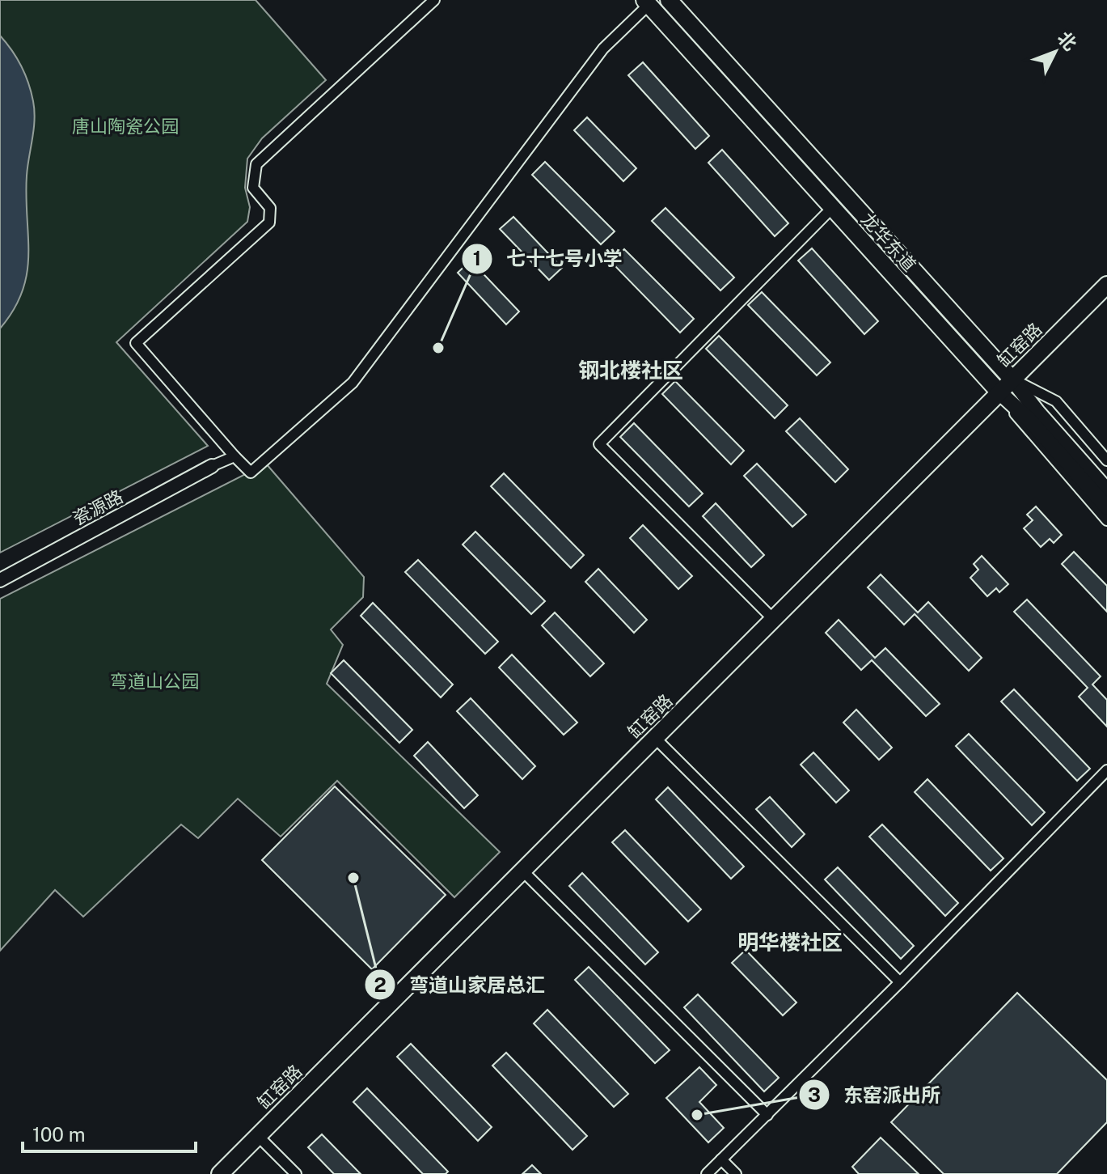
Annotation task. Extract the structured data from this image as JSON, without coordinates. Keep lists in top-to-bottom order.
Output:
{
  "streets": {
    "main road": ["龙华东道", "缸窑路"],
    "street": ["瓷源路"]
  },
  "crossings": [
    ["龙华东道", "缸窑路"]
  ],
  "districts": ["钢北楼社区", "明华楼社区"],
  "parks": ["唐山陶瓷公园", "弯道山公园"],
  "places": ["七十七号小学", "弯道山家居总汇", "东窑派出所"],
  "scale_bar": "100 m",
  "north": "top right"
}
